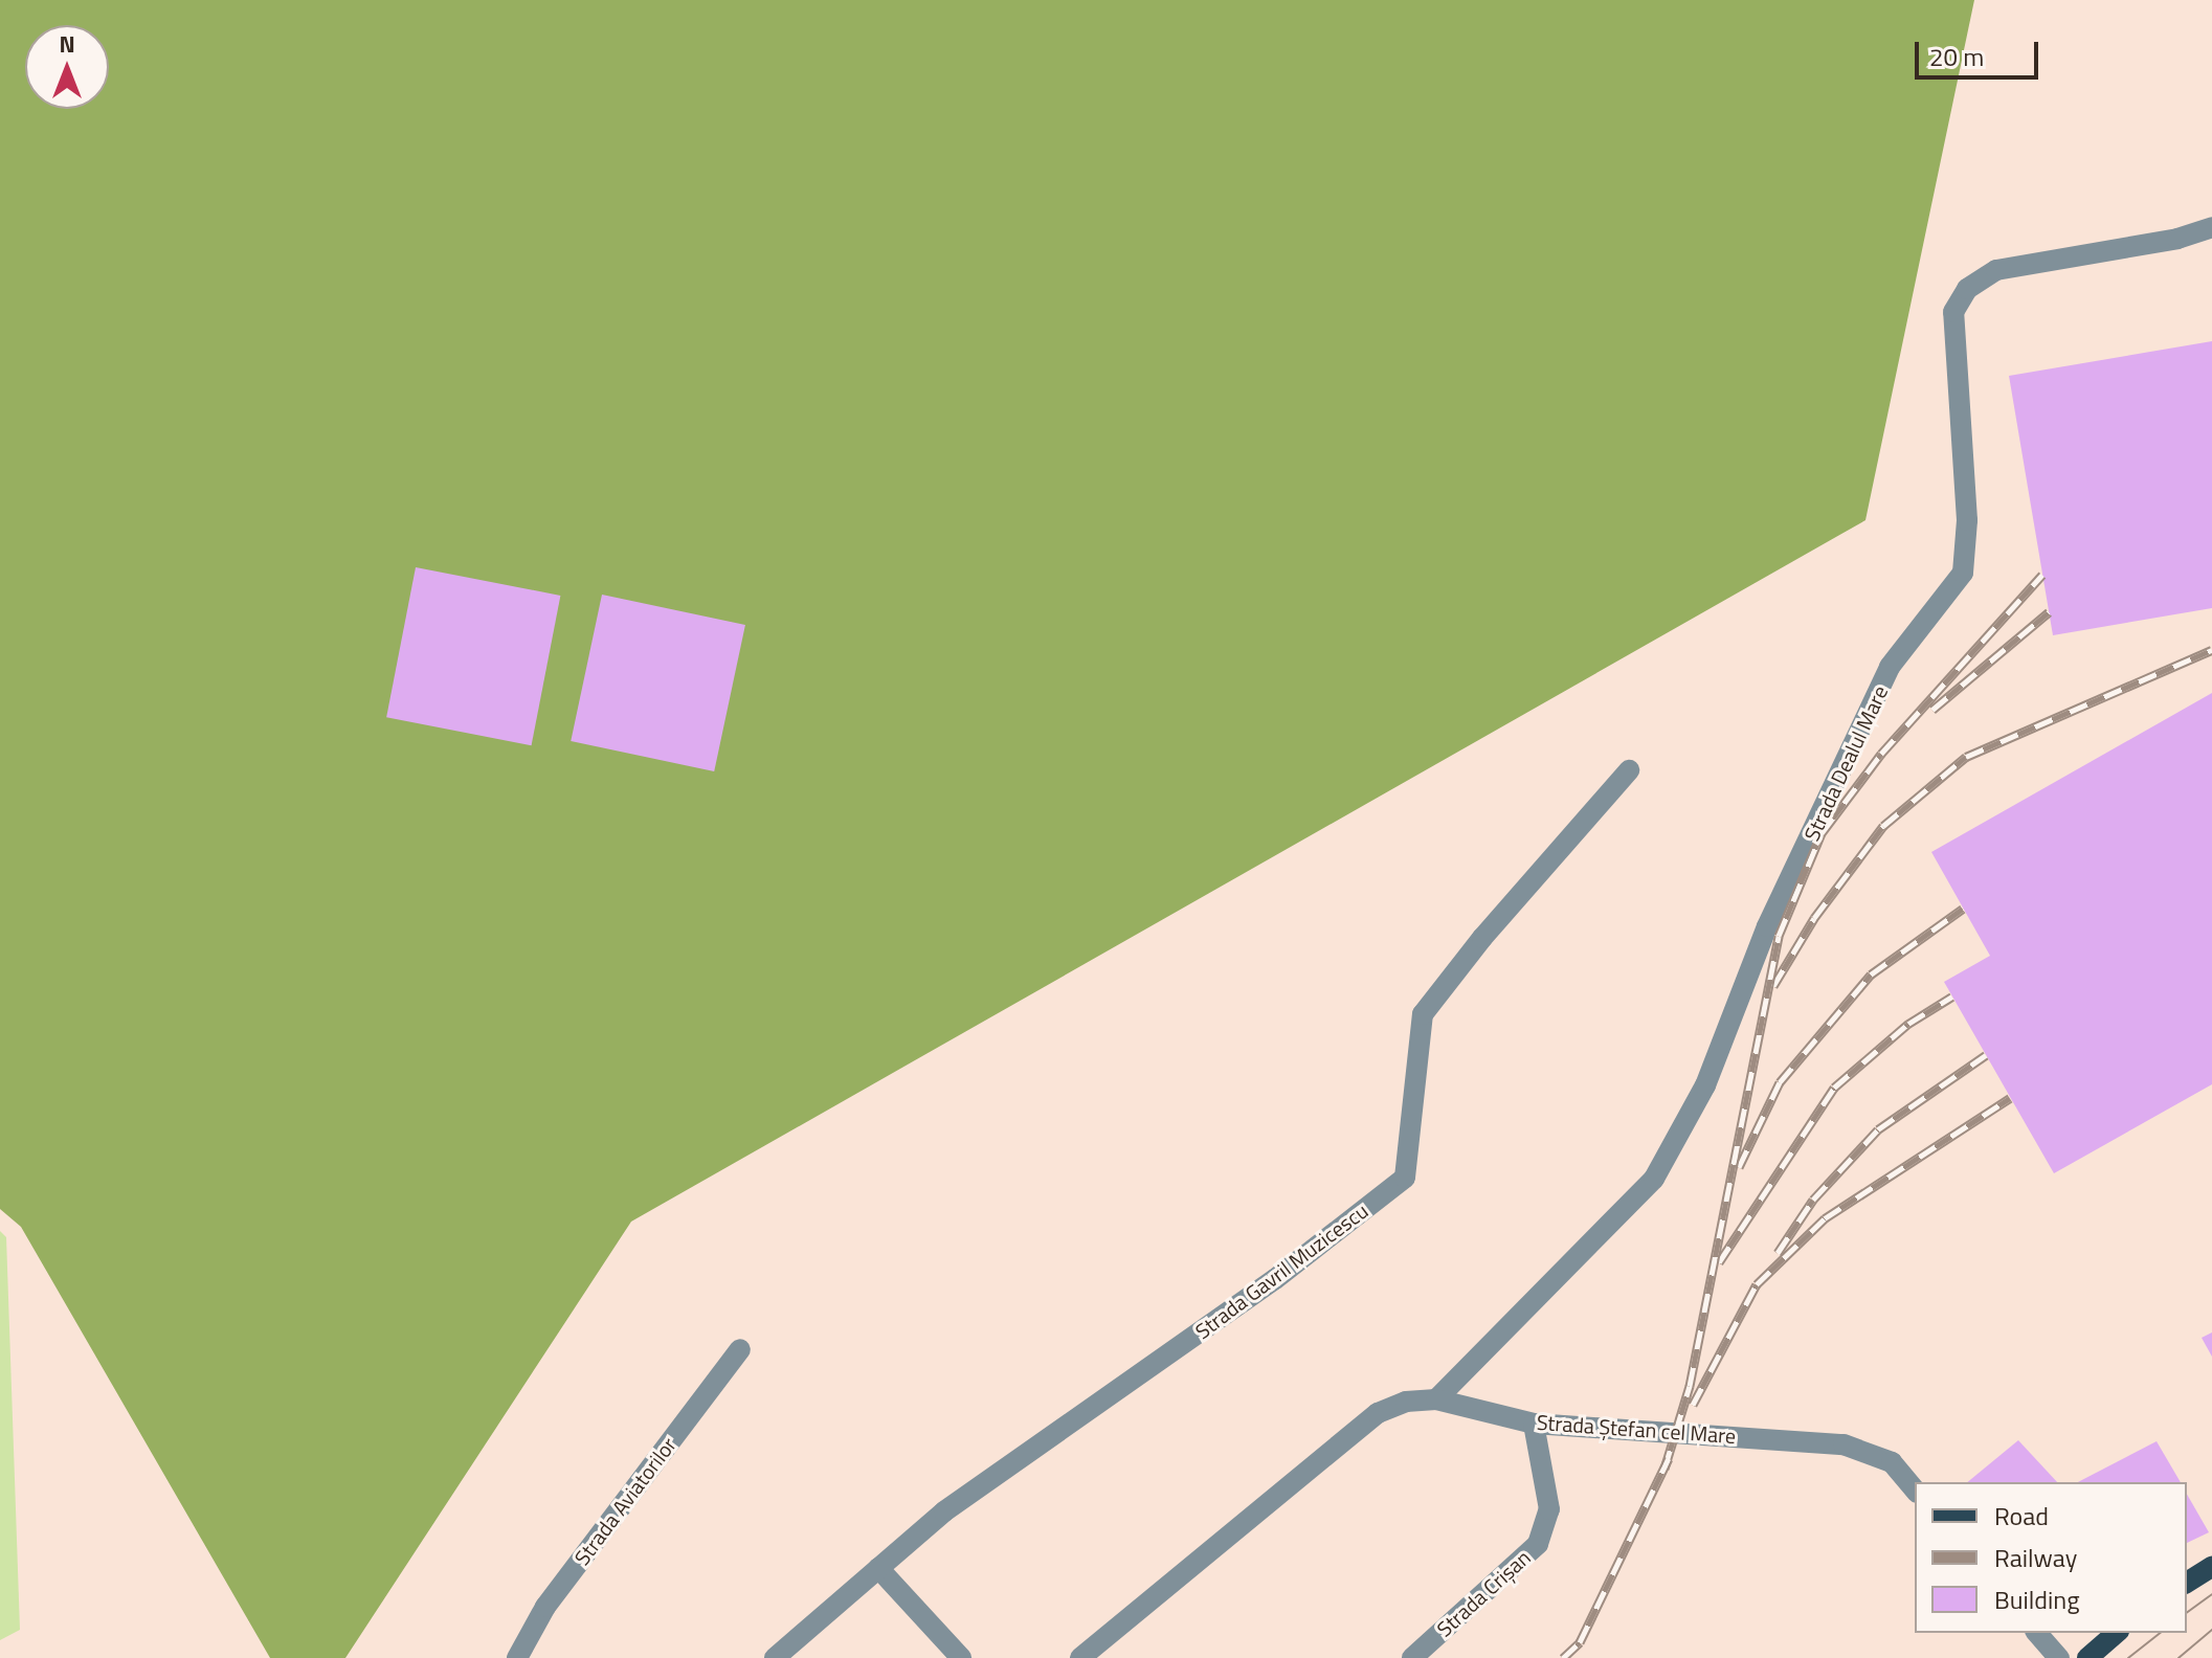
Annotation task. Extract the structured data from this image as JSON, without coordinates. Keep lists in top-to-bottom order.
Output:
{
  "streets": {
    "street": [
      "Strada Dealul Mare",
      "Strada Gavril Muzicescu",
      "Strada Ștefan cel Mare",
      "Strada Aviatorilor",
      "Strada Crișan"
    ]
  },
  "crossings": [
    ["Strada Dealul Mare", "Strada Ștefan cel Mare"],
    ["Strada Ștefan cel Mare", "Strada Crișan"]
  ],
  "legend": ["Road", "Railway", "Building"],
  "scale_bar": "20 m",
  "north": "top"
}
